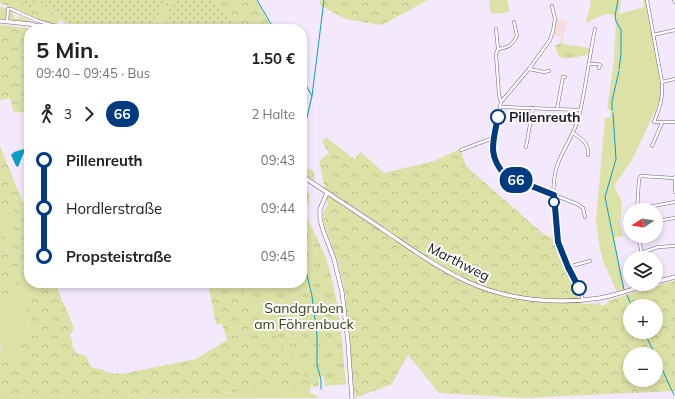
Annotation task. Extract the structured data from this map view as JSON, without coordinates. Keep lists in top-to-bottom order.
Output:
{
  "streets": {
    "main road": ["Marthweg"]
  },
  "parks": ["Sandgruben am Föhrenbuck"],
  "places": ["Pillenreuth"],
  "lines": ["bus line 66"],
  "north": "left",
  "page": {
    "on_map": "66",
    "heading": ["5 Min.", "09:40 – 09:45 · Bus", "1.50 €"],
    "legs": ["3", "66", "2 Halte"],
    "list": [
      {
        "name": "Pillenreuth",
        "value": "09:43"
      },
      {
        "name": "Hordlerstraße",
        "value": "09:44"
      },
      {
        "name": "Propsteistraße",
        "value": "09:45"
      }
    ],
    "map_buttons": ["+", "−"]
  }
}
